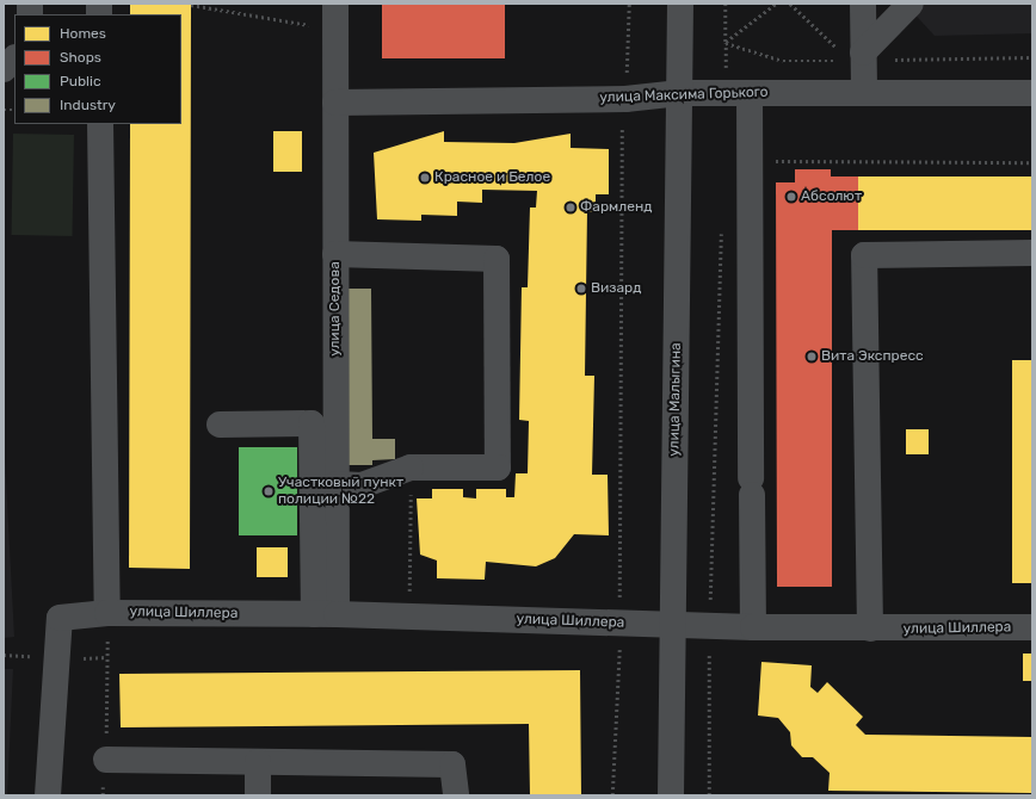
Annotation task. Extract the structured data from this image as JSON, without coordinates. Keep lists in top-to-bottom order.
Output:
{
  "streets": {
    "street": [
      "улица Максима Горького",
      "улица Седова",
      "улица Малыгина",
      "улица Шиллера"
    ]
  },
  "crossings": [
    ["улица Максима Горького", "улица Седова"],
    ["улица Максима Горького", "улица Малыгина"],
    ["улица Седова", "улица Шиллера"],
    ["улица Малыгина", "улица Шиллера"]
  ],
  "places": [
    "Красное и Белое",
    "Абсолют",
    "Фармленд",
    "Визард",
    "Вита Экспресс",
    "Участковый пункт полиции №22"
  ],
  "legend": [
    "Homes",
    "Shops",
    "Public",
    "Industry"
  ]
}
